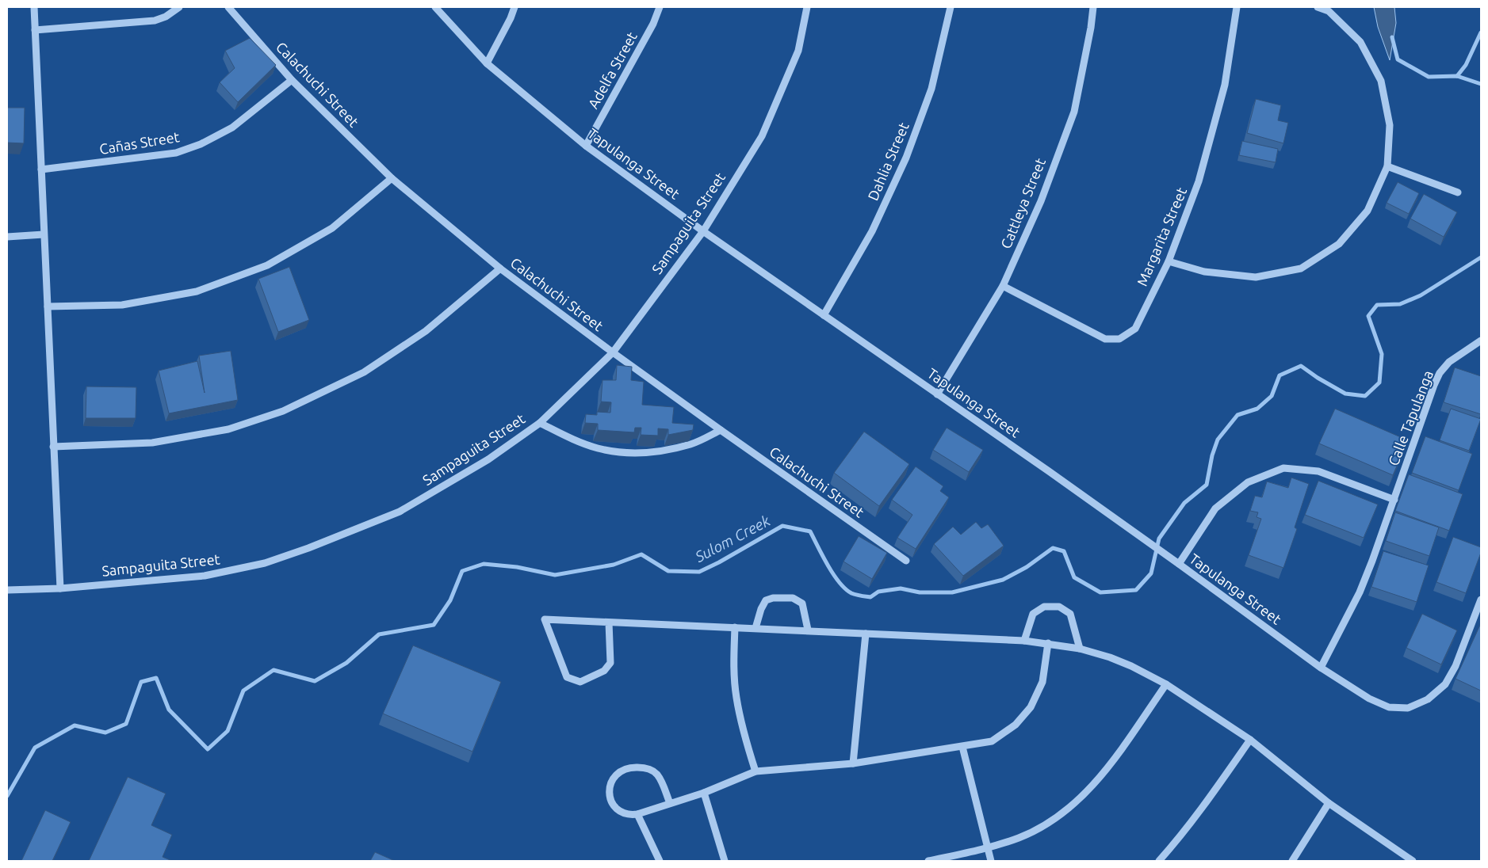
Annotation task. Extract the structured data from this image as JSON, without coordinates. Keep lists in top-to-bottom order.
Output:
{
  "streets": {
    "street": [
      "Adelfa Street",
      "Calachuchi Street",
      "Cañas Street",
      "Dahlia Street",
      "Tapulanga Street",
      "Cattleya Street",
      "Sampaguita Street",
      "Margarita Street",
      "Calle Tapulanga"
    ]
  },
  "crossings": [
    ["Adelfa Street", "Tapulanga Street"],
    ["Calachuchi Street", "Cañas Street"],
    ["Calachuchi Street", "Sampaguita Street"],
    ["Dahlia Street", "Tapulanga Street"],
    ["Tapulanga Street", "Cattleya Street"],
    ["Tapulanga Street", "Sampaguita Street"],
    ["Tapulanga Street", "Calle Tapulanga"],
    ["Cattleya Street", "Margarita Street"]
  ],
  "water": ["Sulom Creek"]
}
